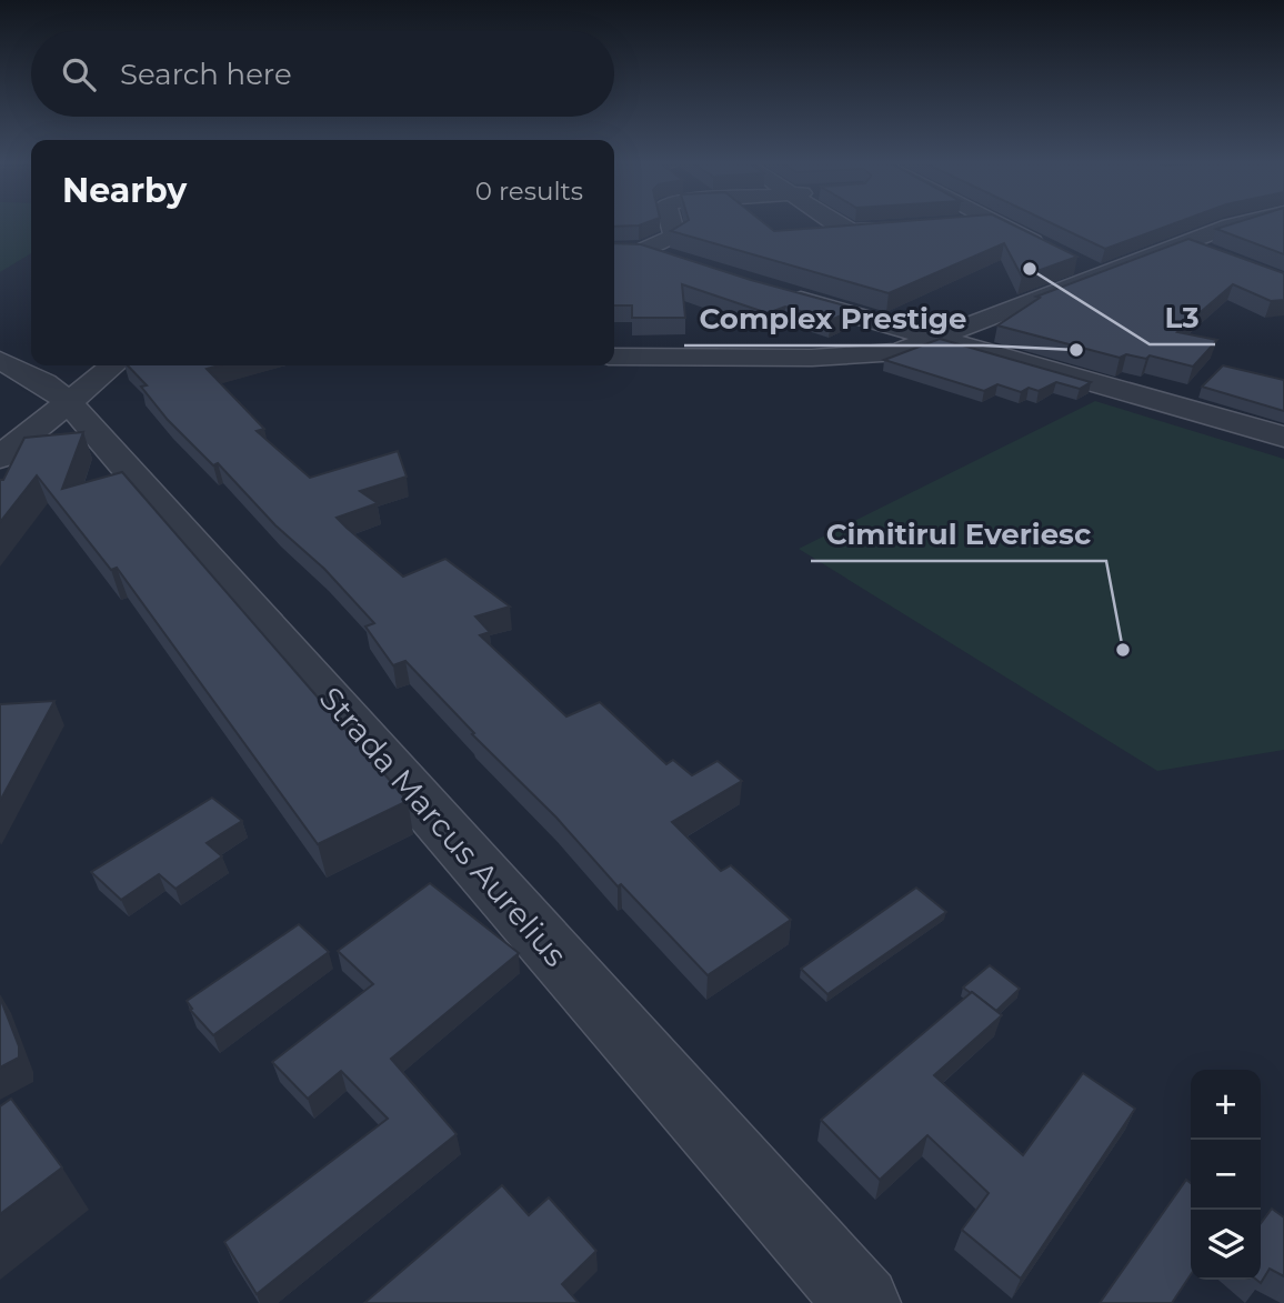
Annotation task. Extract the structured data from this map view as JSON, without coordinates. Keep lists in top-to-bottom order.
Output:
{
  "streets": {
    "street": ["Strada Marcus Aurelius"]
  },
  "places": ["L3", "Complex Prestige", "Cimitirul Everiesc"],
  "page": {
    "search": "Search here",
    "heading": ["Nearby", "0 results"],
    "map_buttons": ["+", "−"]
  }
}
